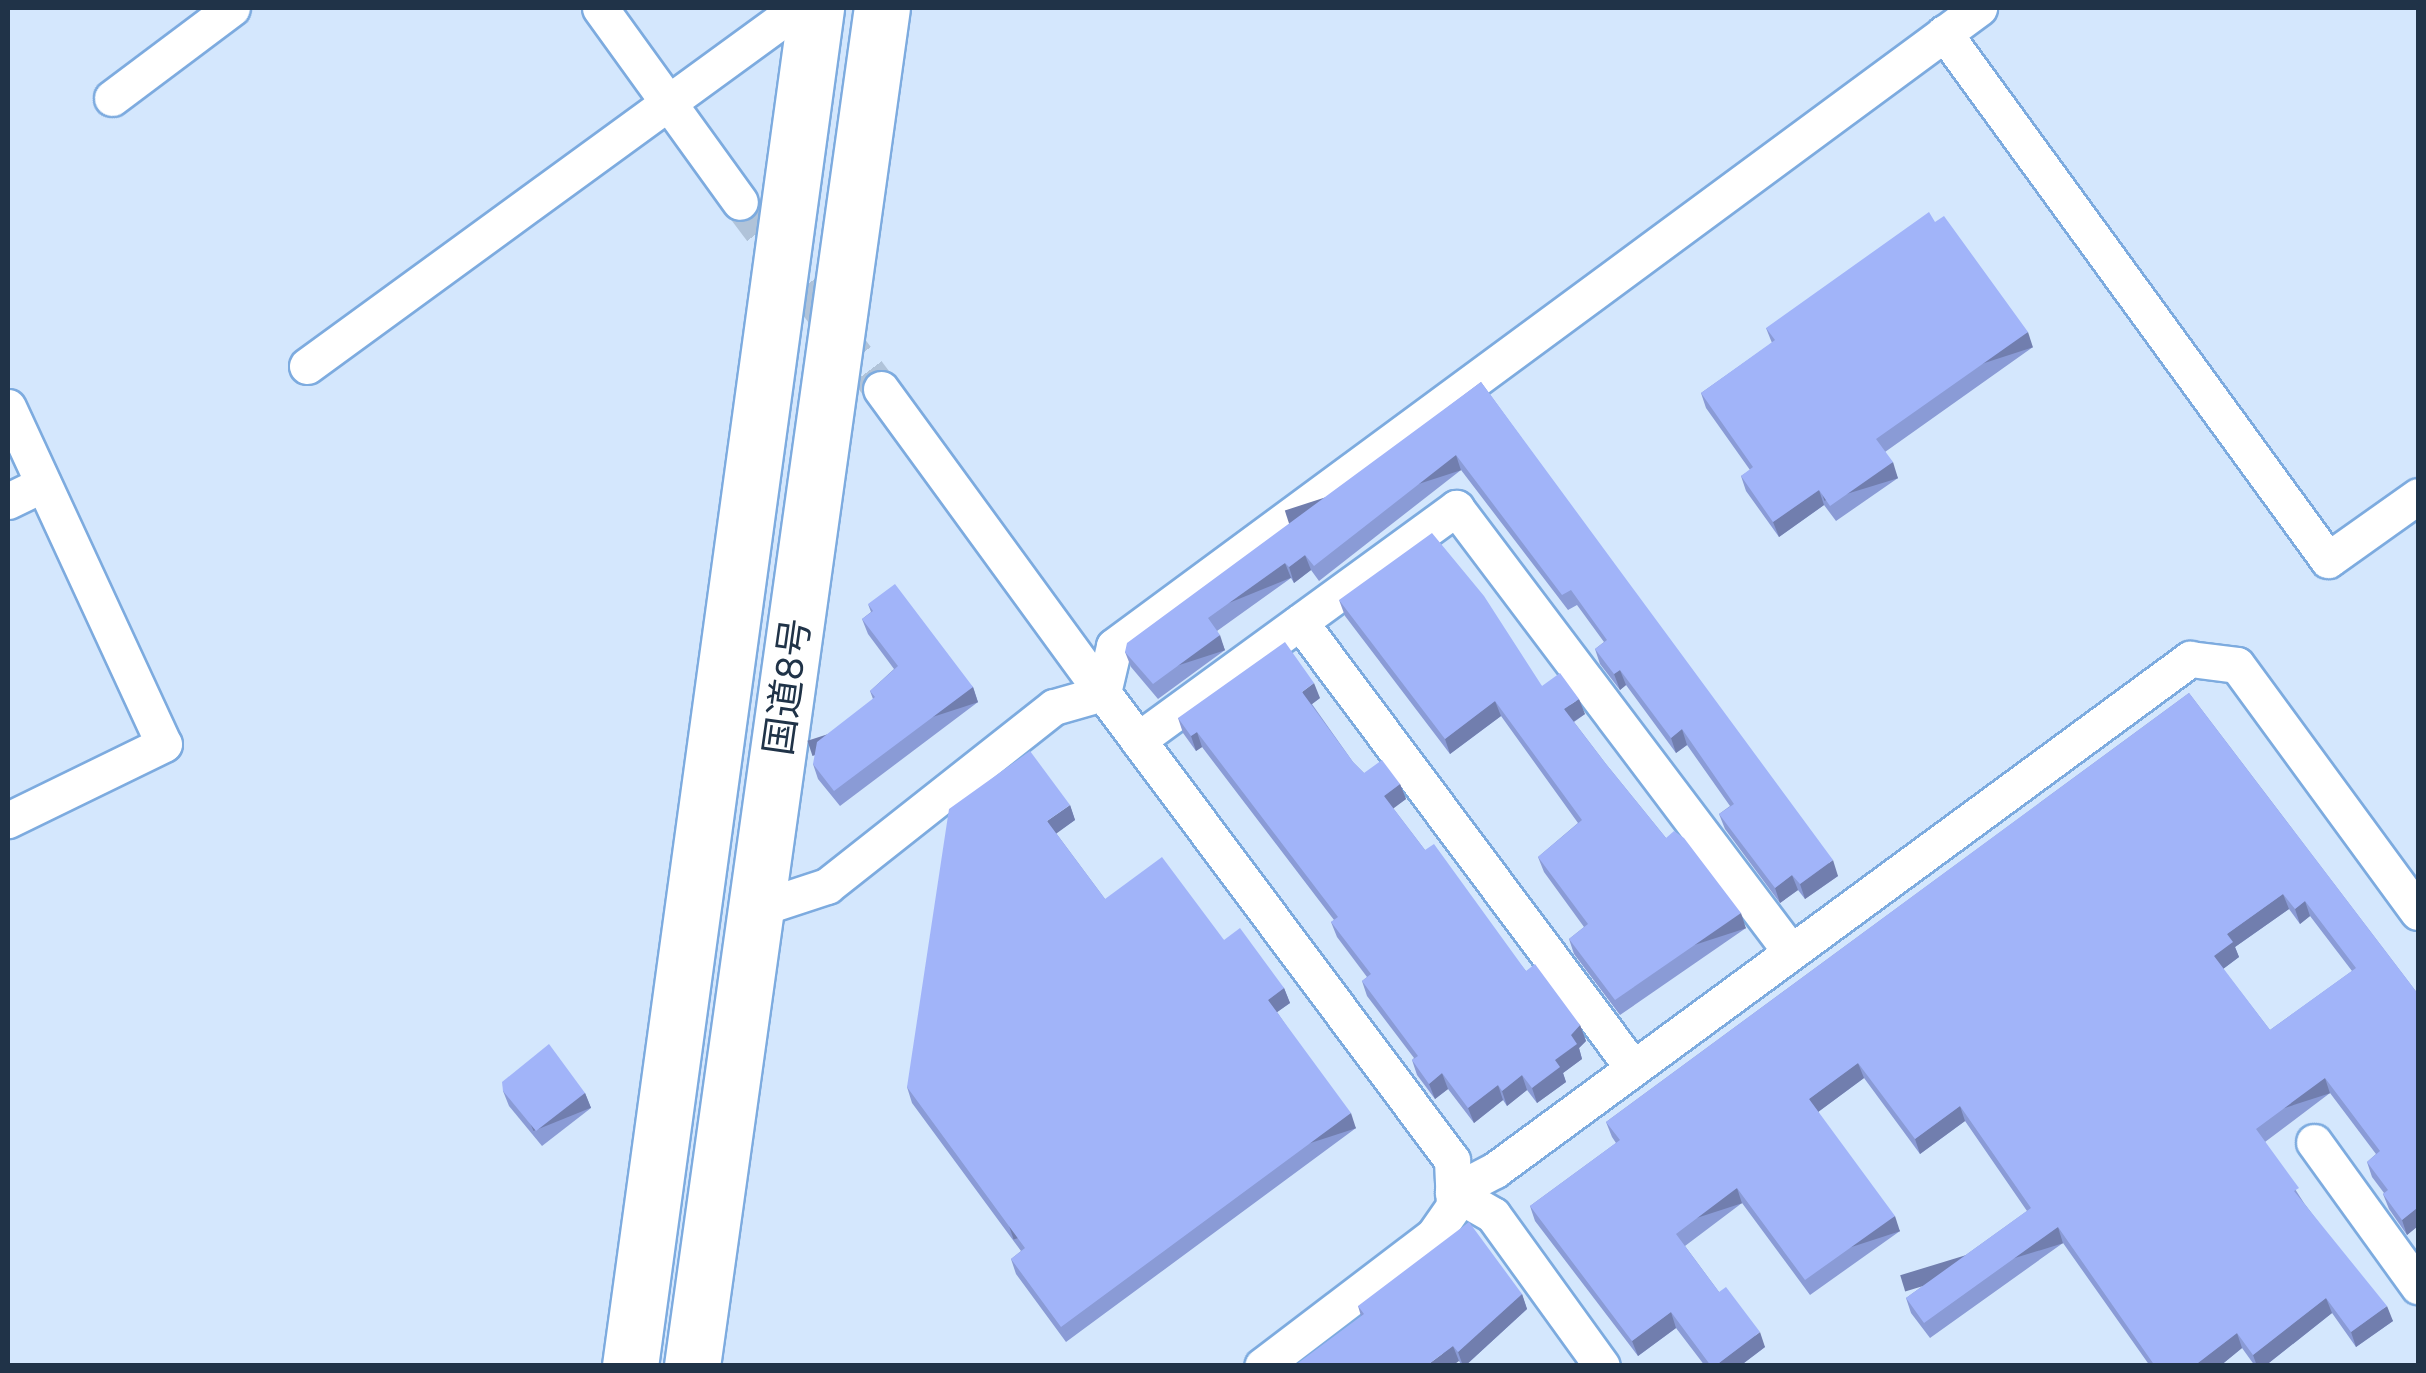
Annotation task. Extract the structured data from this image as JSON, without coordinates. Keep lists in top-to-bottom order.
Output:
{
  "streets": {
    "highway": ["国道8号"]
  }
}
